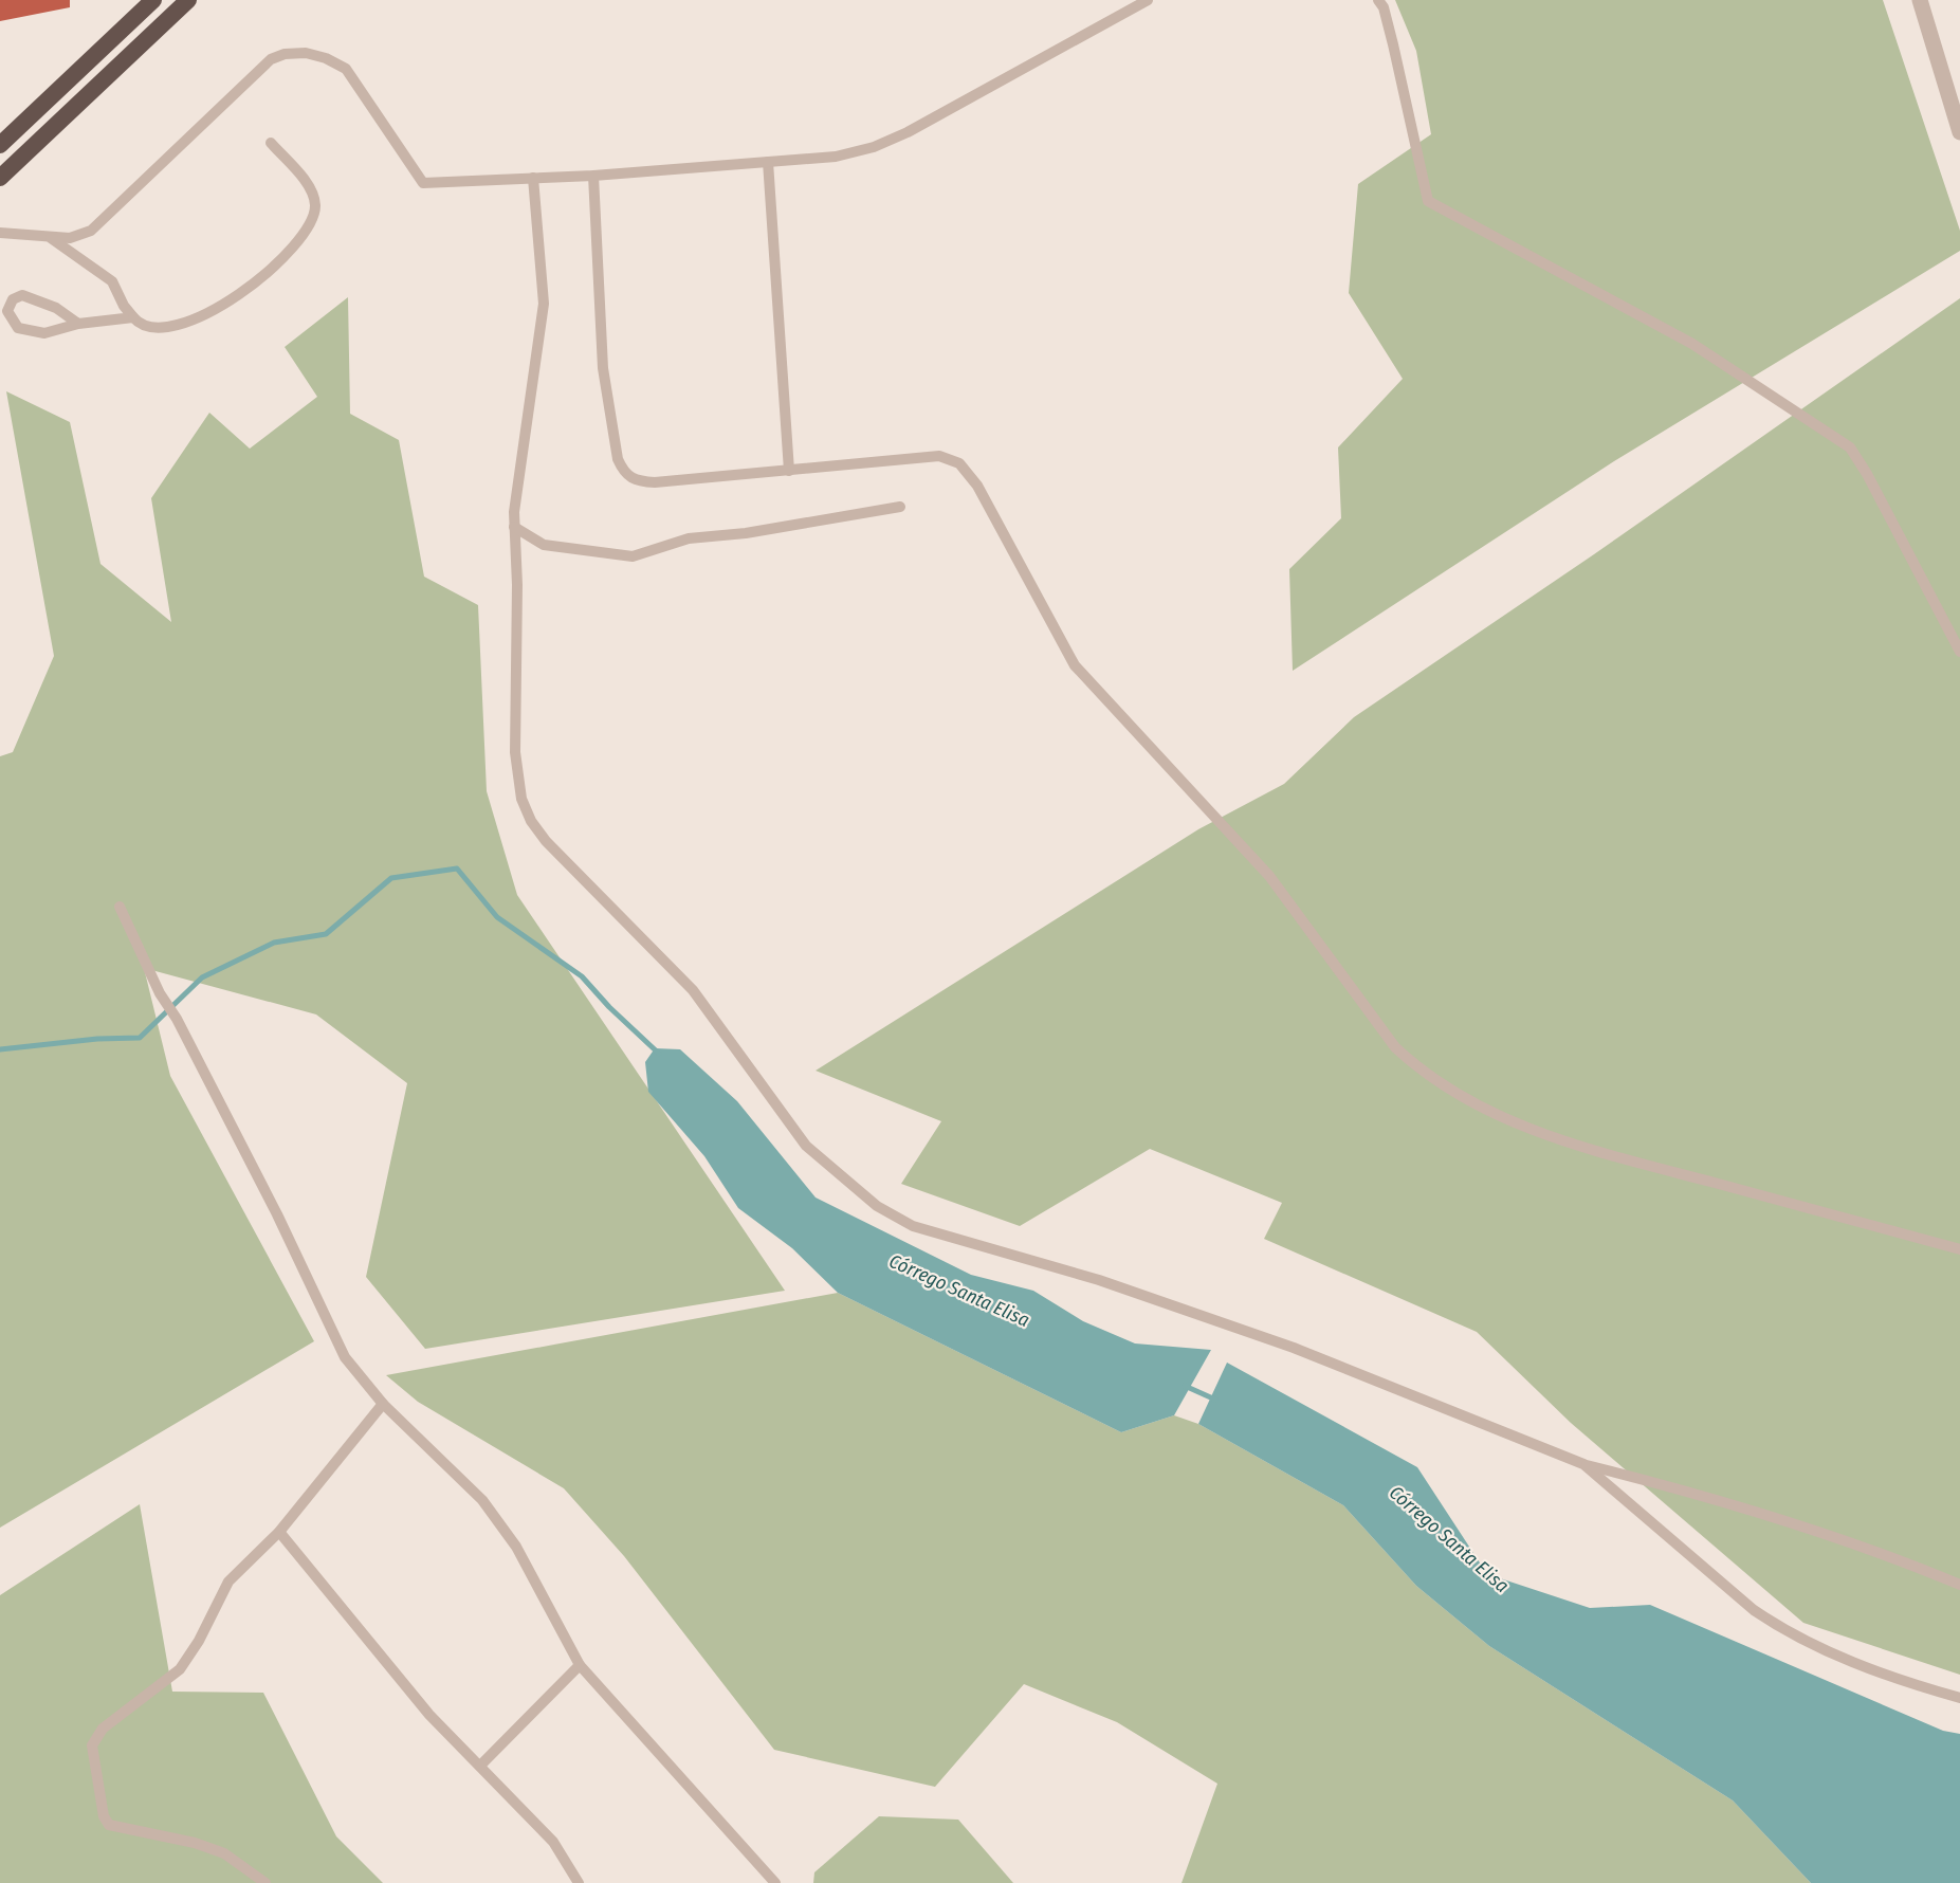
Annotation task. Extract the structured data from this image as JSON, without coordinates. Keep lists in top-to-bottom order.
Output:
{
  "water": ["Córrego Santa Elisa"]
}
